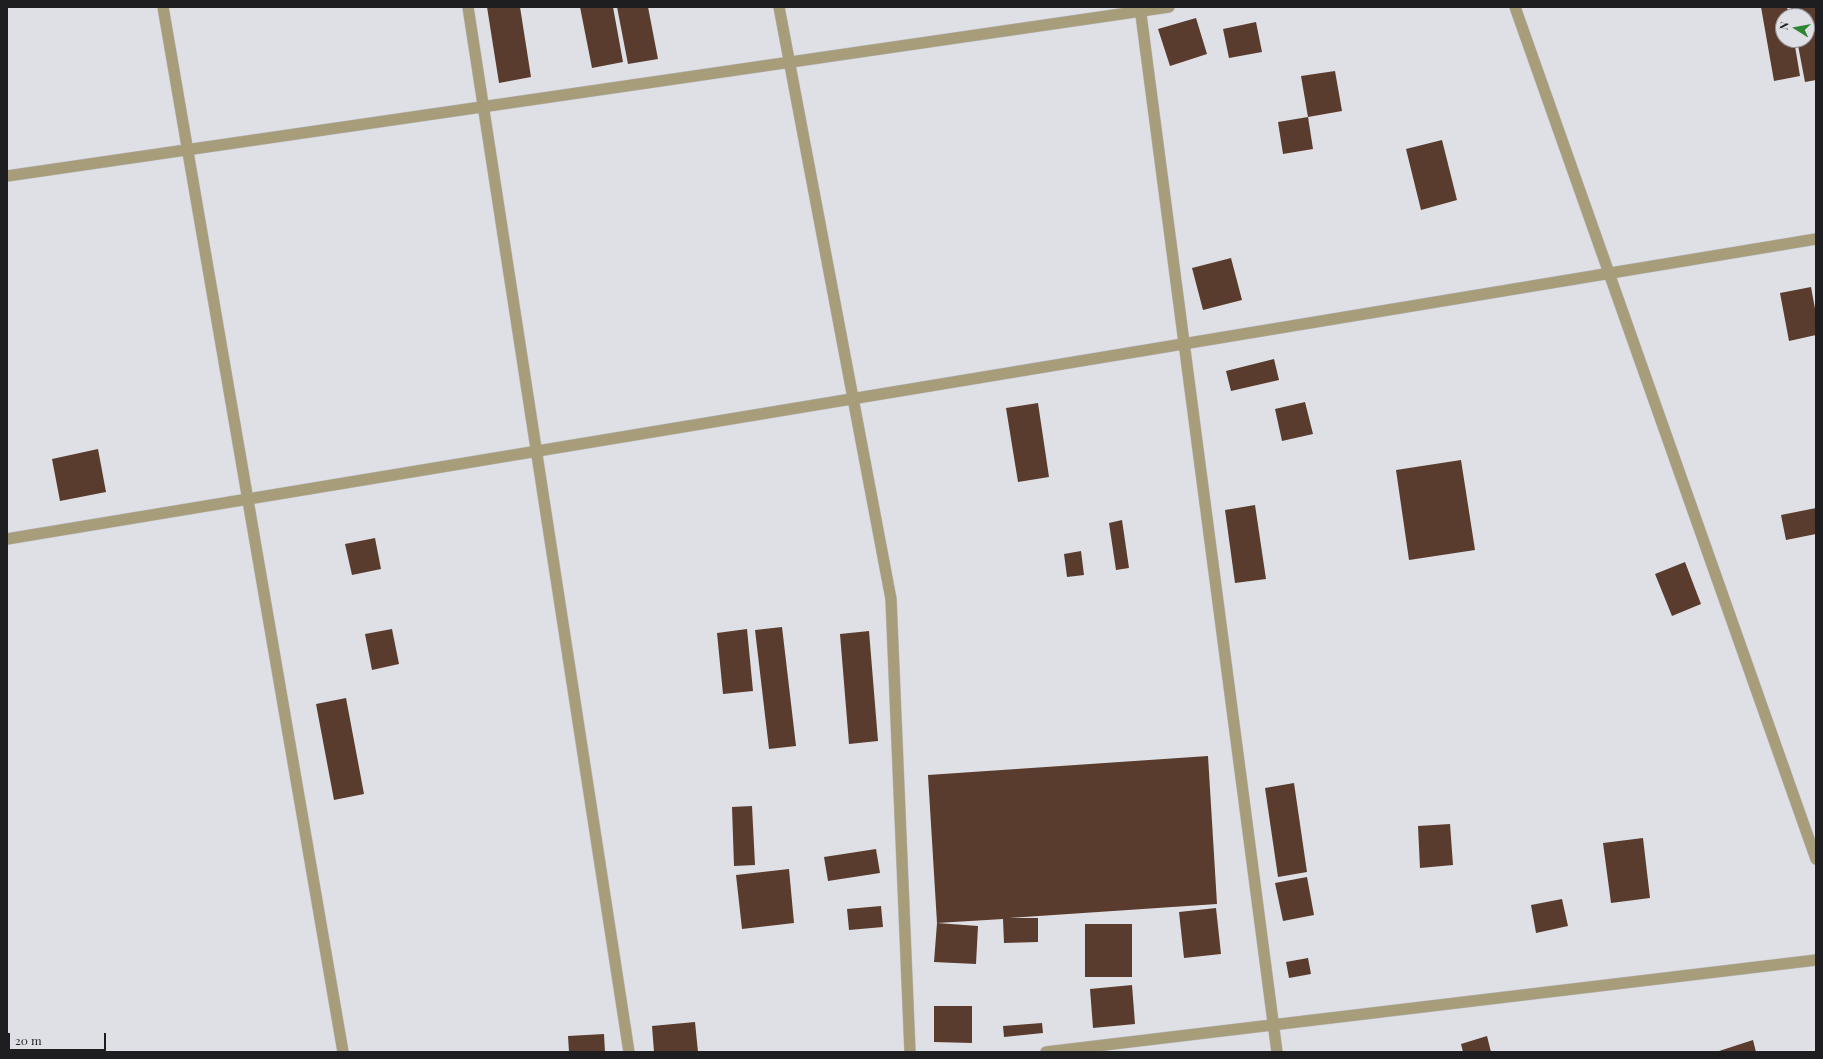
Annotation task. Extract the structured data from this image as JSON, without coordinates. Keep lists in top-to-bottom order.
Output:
{
  "scale_bar": "20 m",
  "north": "left"
}
